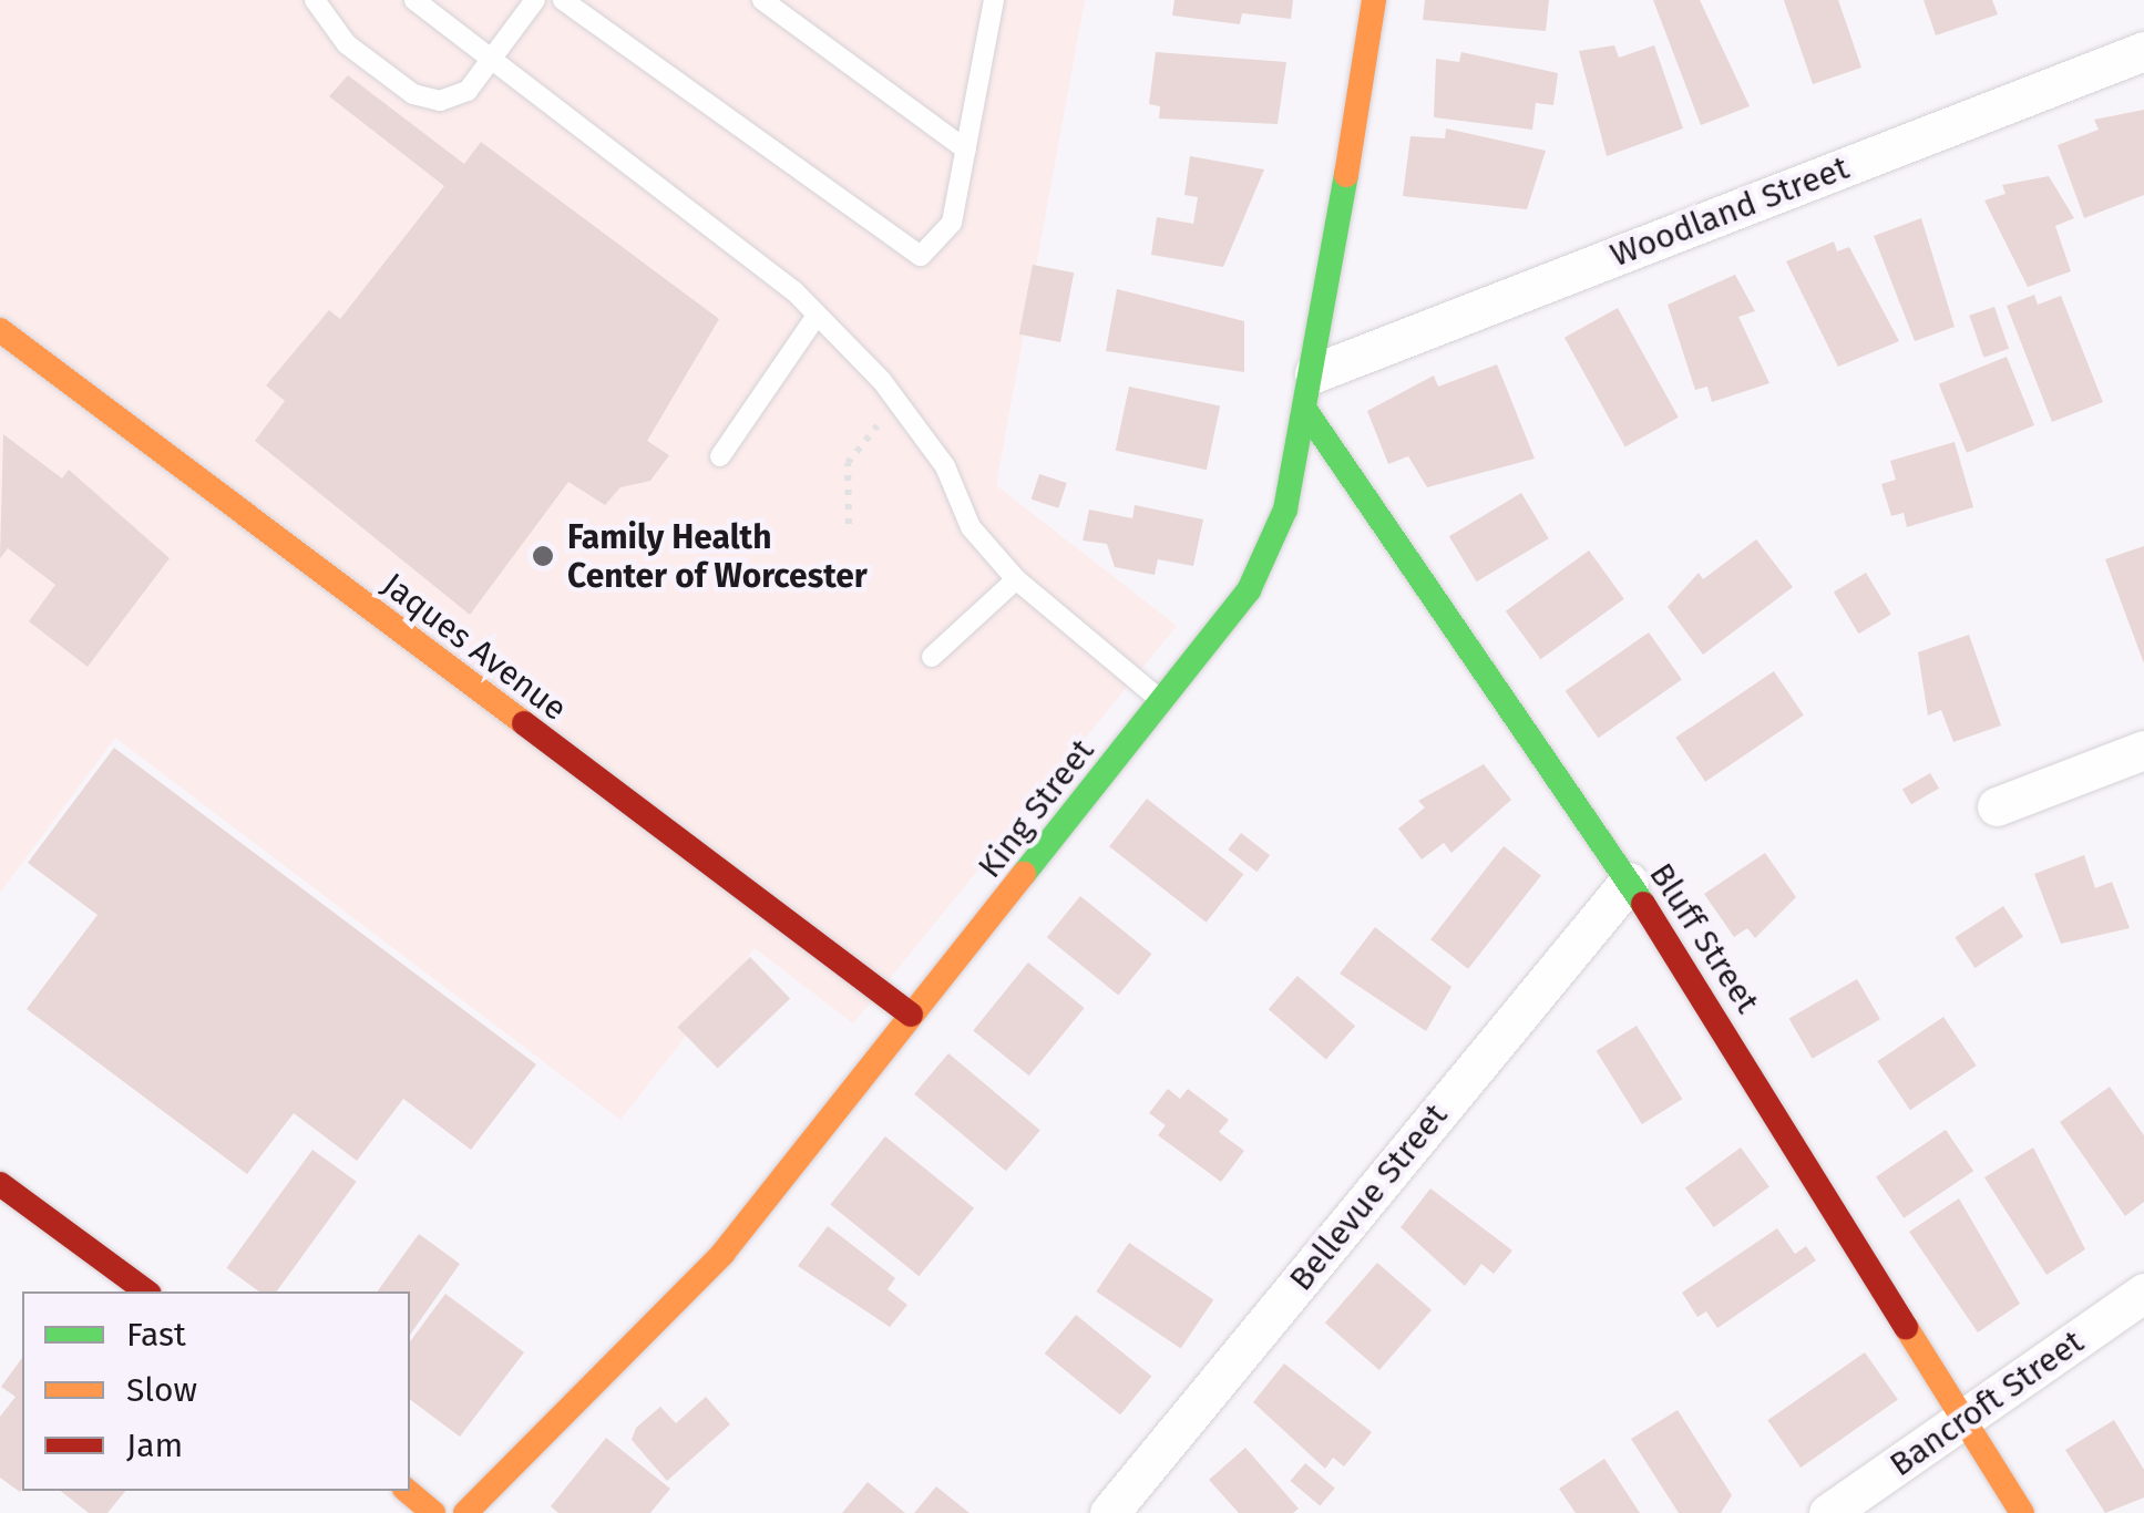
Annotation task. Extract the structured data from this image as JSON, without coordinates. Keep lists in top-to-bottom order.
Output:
{
  "streets": {
    "street": [
      "Woodland Street",
      "Jaques Avenue",
      "King Street",
      "Bluff Street",
      "Bellevue Street",
      "Bancroft Street"
    ]
  },
  "crossings": [
    ["Woodland Street", "King Street"],
    ["Jaques Avenue", "King Street"],
    ["King Street", "Bluff Street"],
    ["Bluff Street", "Bellevue Street"],
    ["Bluff Street", "Bancroft Street"]
  ],
  "places": ["Family Health Center of Worcester"],
  "legend": ["Fast", "Slow", "Jam"]
}
